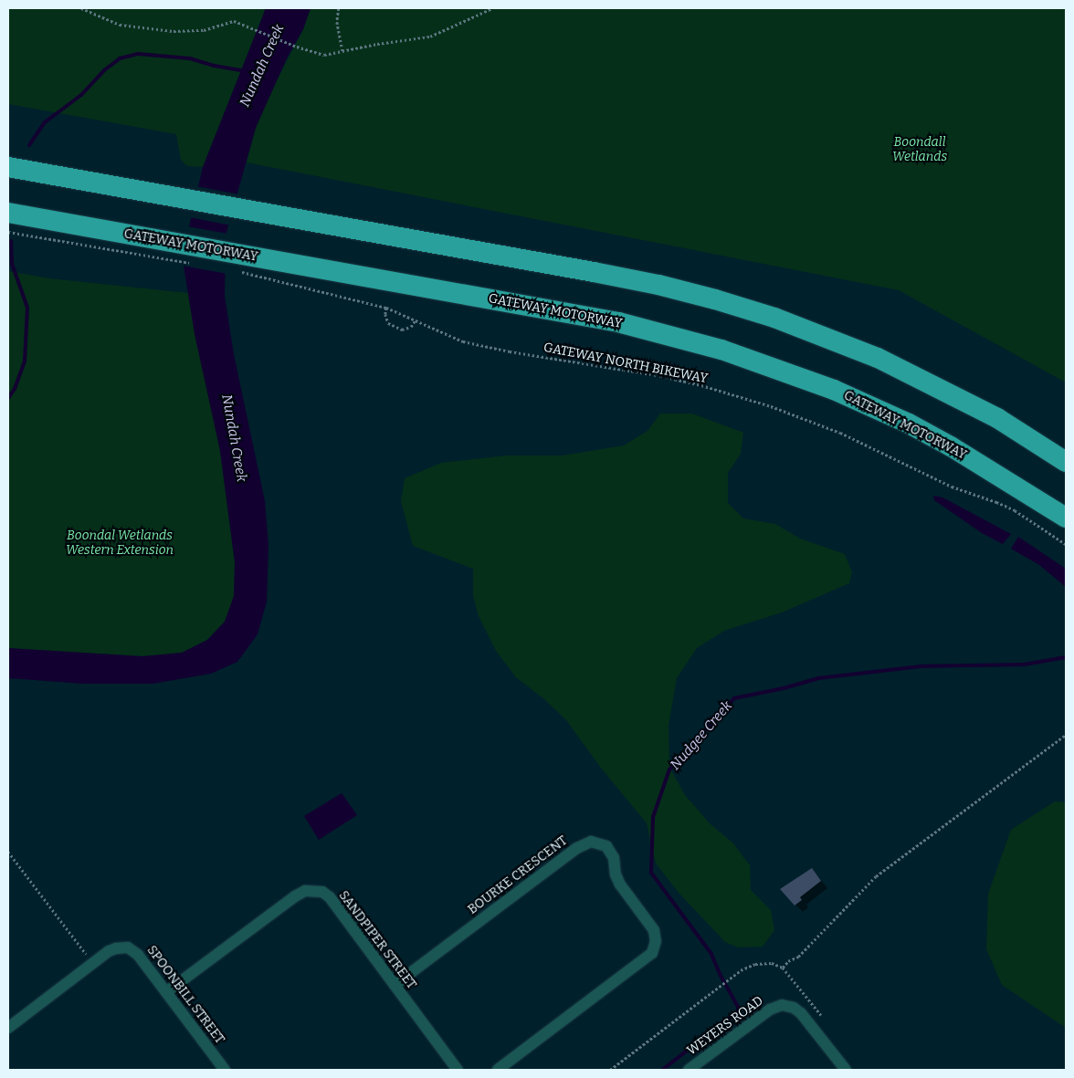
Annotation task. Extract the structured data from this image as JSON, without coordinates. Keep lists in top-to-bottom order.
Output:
{
  "streets": {
    "highway": ["GATEWAY MOTORWAY"],
    "street": [
      "BOURKE CRESCENT",
      "SANDPIPER STREET",
      "SPOONBILL STREET",
      "WEYERS ROAD"
    ],
    "path": ["GATEWAY NORTH BIKEWAY"]
  },
  "crossings": [
    ["GATEWAY MOTORWAY", "GATEWAY NORTH BIKEWAY"],
    ["BOURKE CRESCENT", "SANDPIPER STREET"],
    ["SANDPIPER STREET", "SPOONBILL STREET"]
  ],
  "water": ["Nundah Creek", "Nudgee Creek"],
  "parks": ["Boondall Wetlands", "Boondal Wetlands Western Extension"]
}
